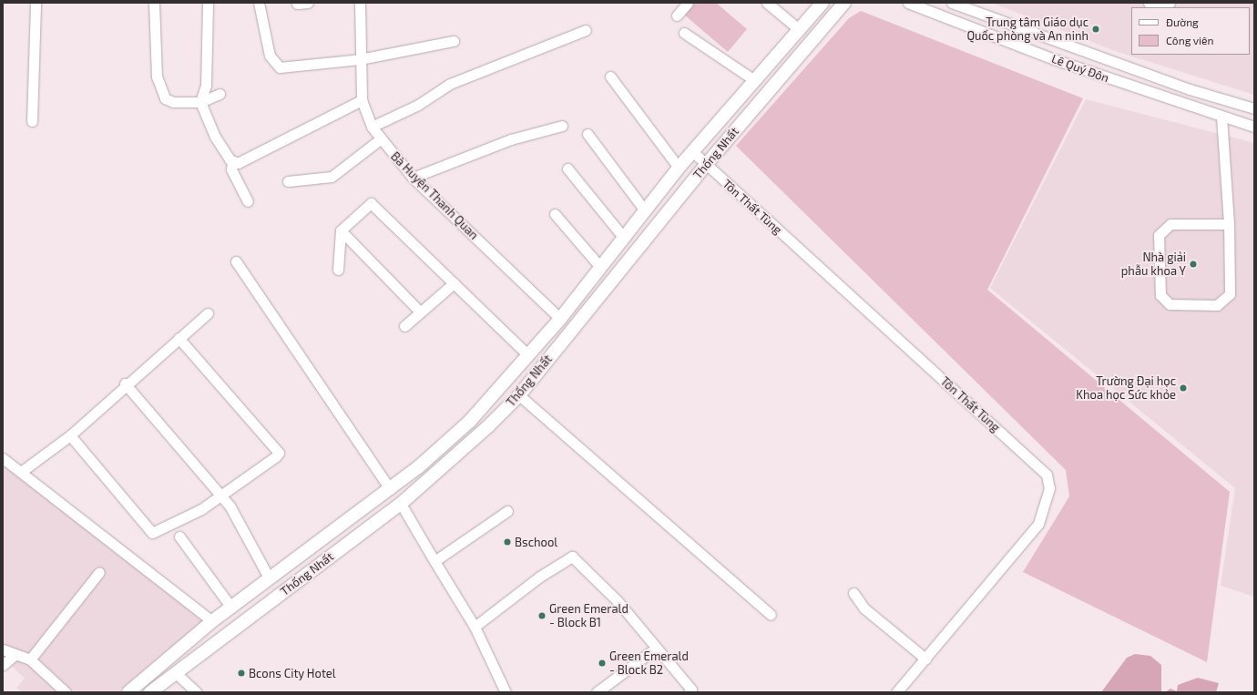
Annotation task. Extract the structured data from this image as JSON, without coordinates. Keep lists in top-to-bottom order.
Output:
{
  "streets": {
    "main road": ["Thống Nhất"],
    "street": ["Lê Quý Đôn", "Bà Huyện Thanh Quan", "Tôn Thất Tùng"]
  },
  "crossings": [
    ["Thống Nhất", "Bà Huyện Thanh Quan"],
    ["Thống Nhất", "Tôn Thất Tùng"]
  ],
  "places": [
    "Trung tâm Giáo dục Quốc phòng và An ninh",
    "Nhà giải phẫu khoa Y",
    "Trường Đại học Khoa học Sức khỏe",
    "Bschool",
    "Green Emerald - Block B1",
    "Green Emerald - Block B2",
    "Bcons City Hotel"
  ],
  "legend": ["Đường", "Công viên"]
}
